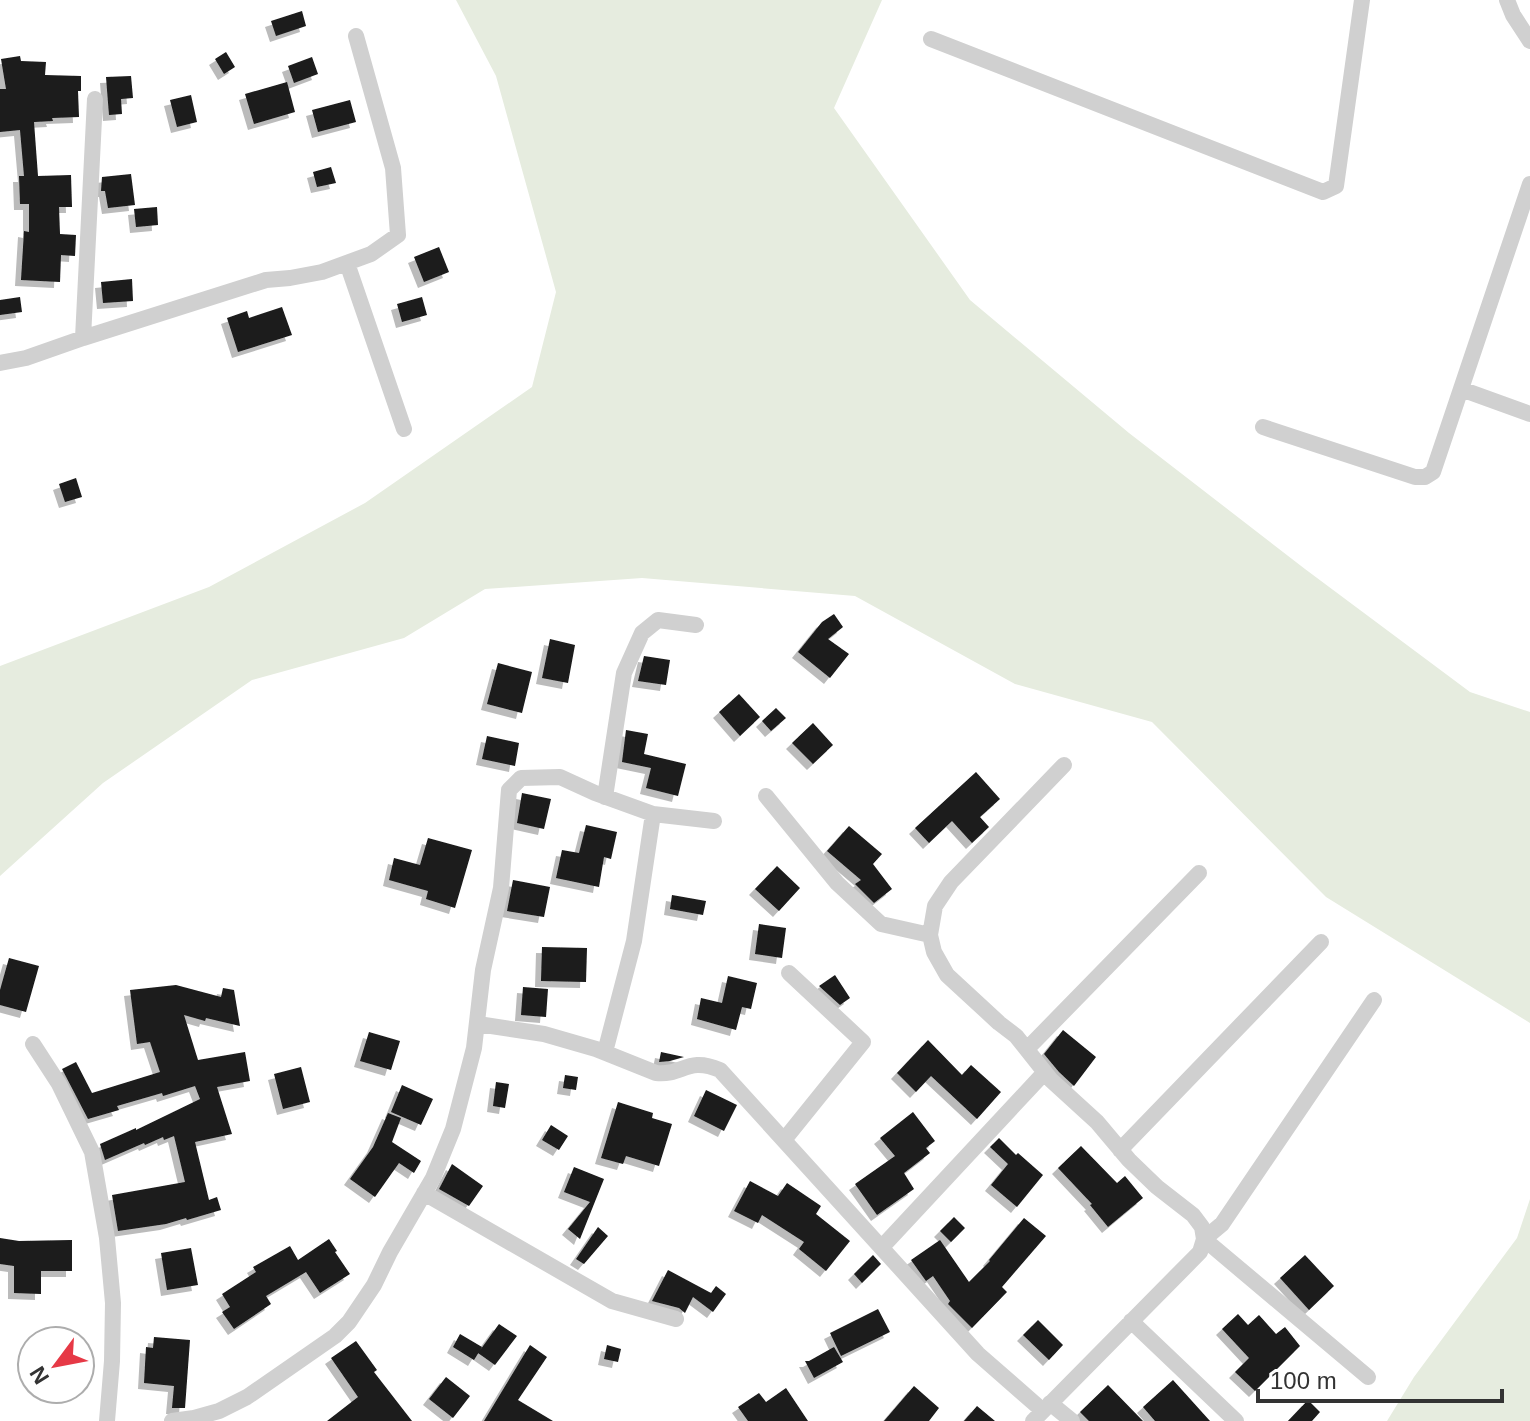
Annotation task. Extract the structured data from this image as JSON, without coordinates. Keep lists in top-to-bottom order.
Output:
{
  "scale_bar": "100 m",
  "north": "bottom left"
}
